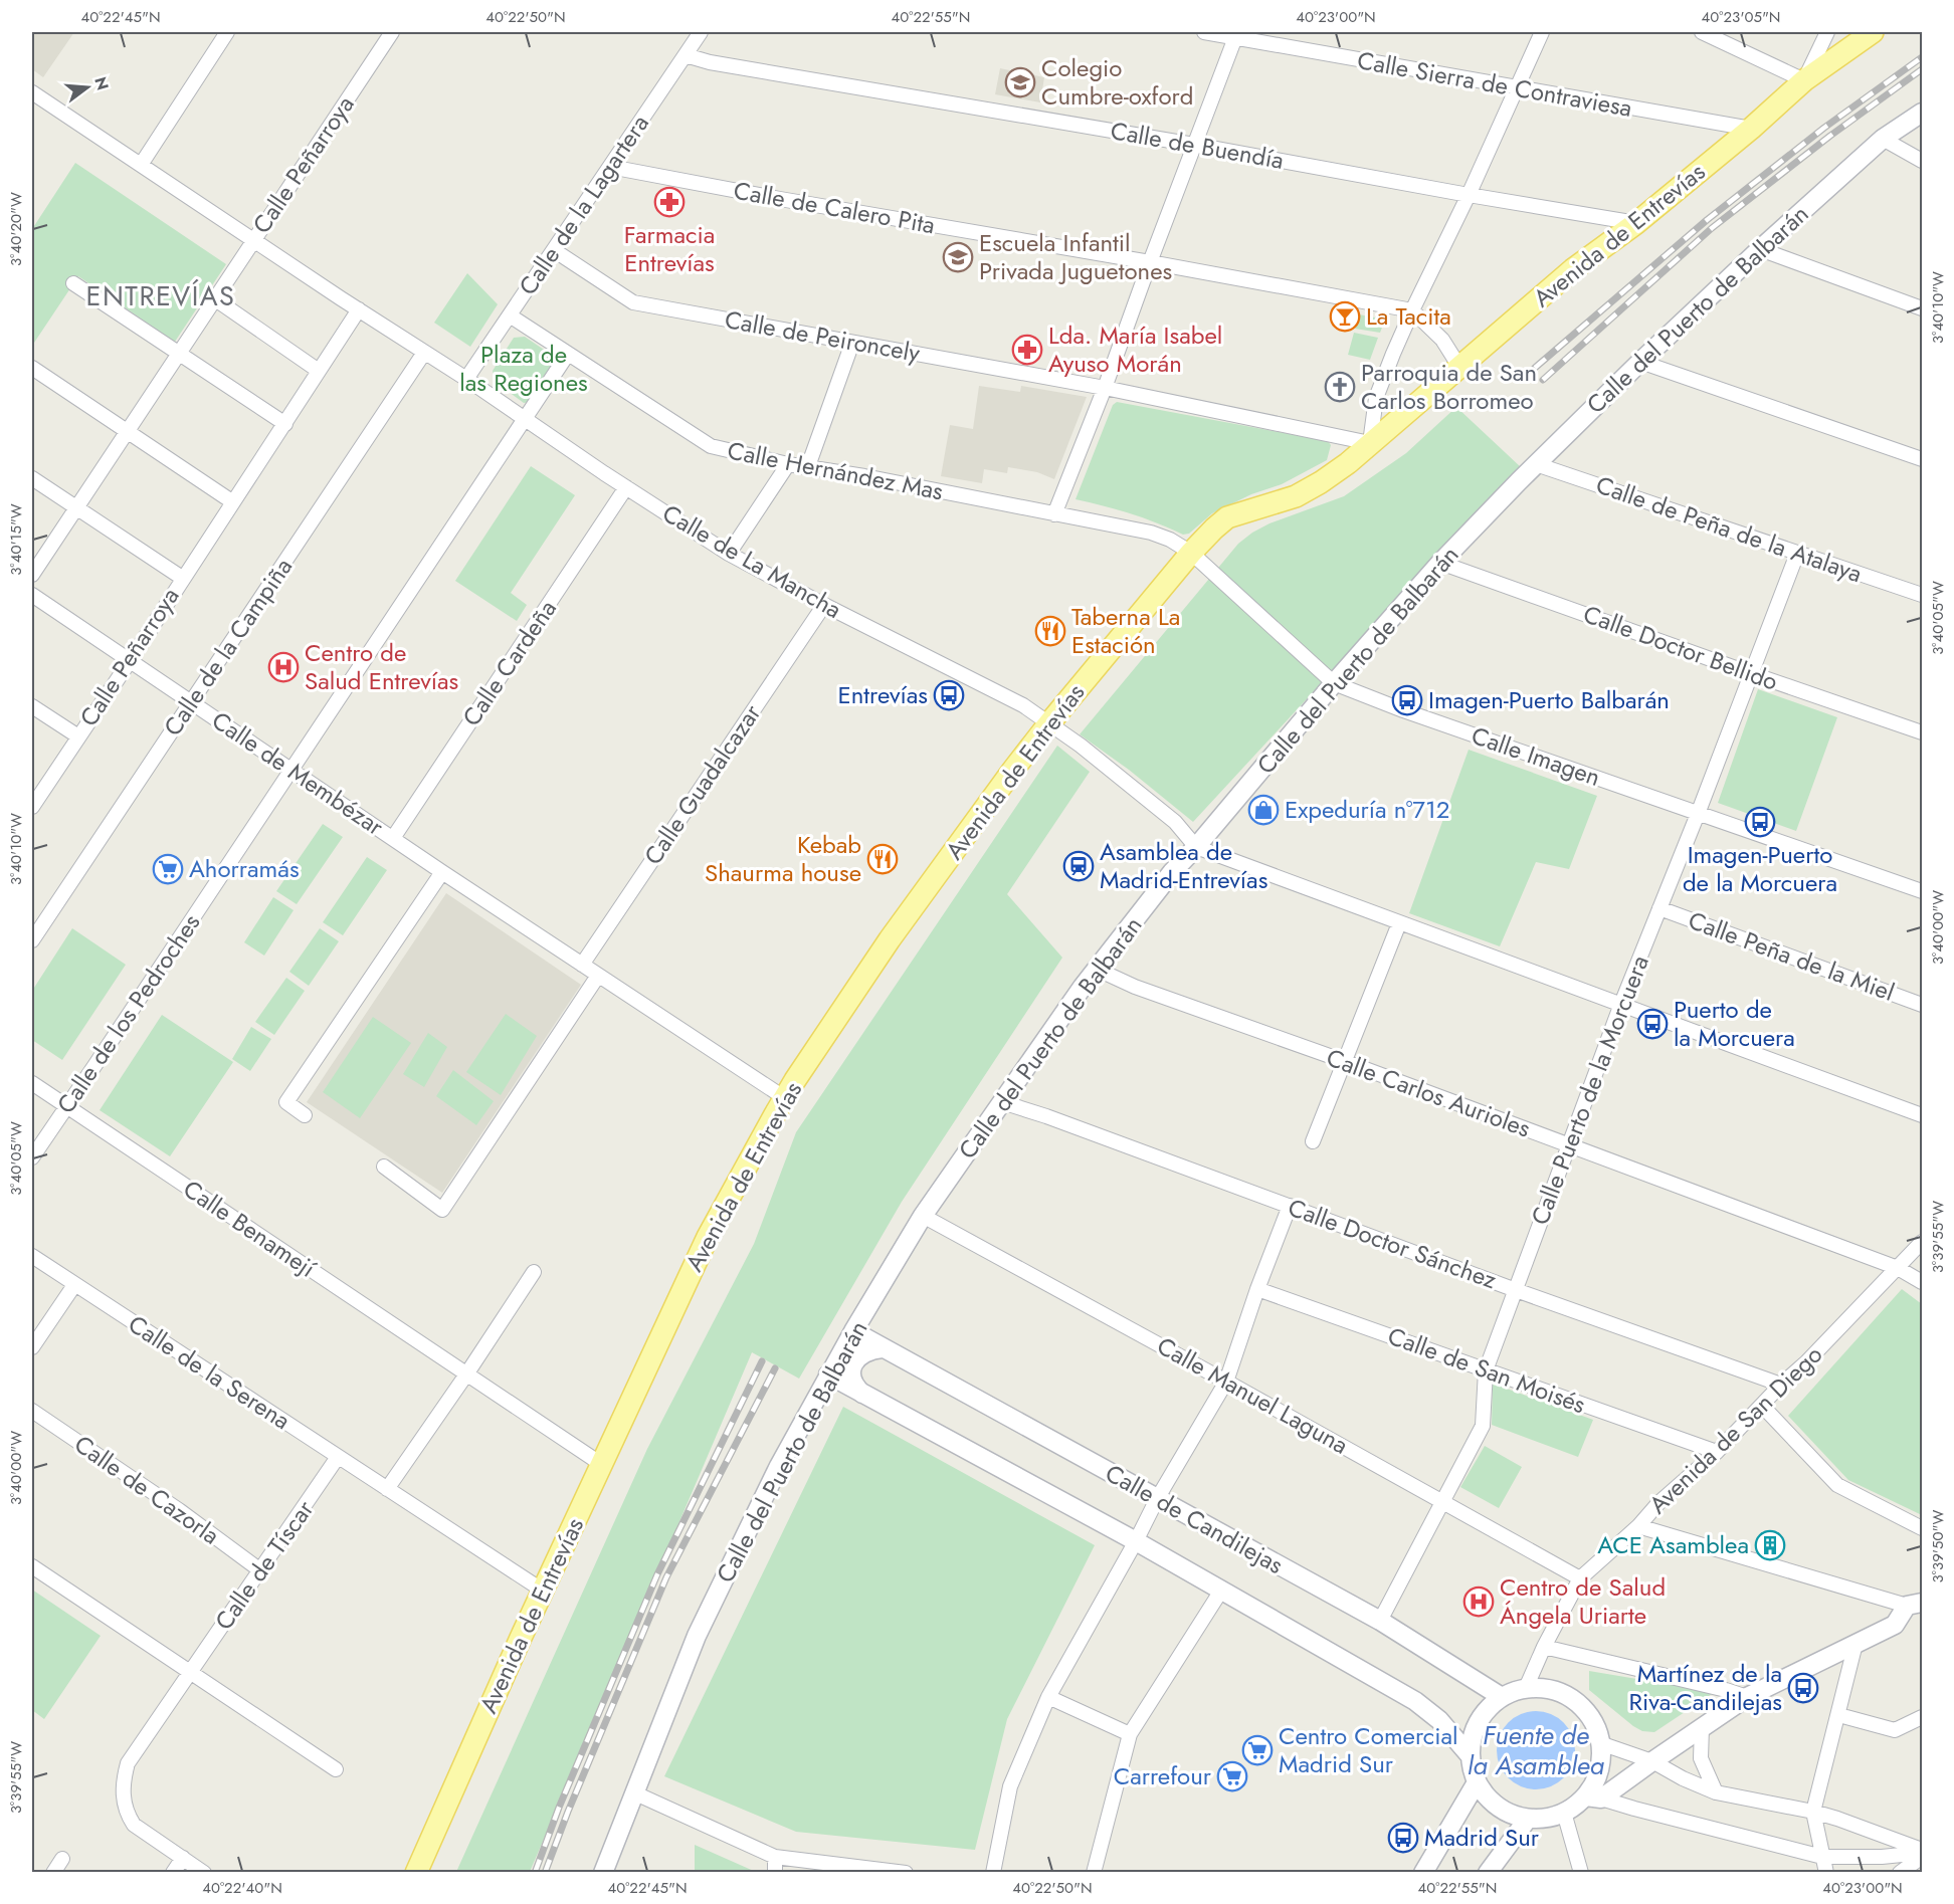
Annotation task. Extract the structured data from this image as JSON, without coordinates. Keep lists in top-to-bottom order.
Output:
{
  "streets": {
    "main road": ["Avenida de Entrevías"],
    "street": [
      "Calle Sierra de Contraviesa",
      "Calle de Buendía",
      "Calle Peñarroya",
      "Calle de la Lagartera",
      "Calle de Calero Pita",
      "Calle del Puerto de Balbarán",
      "Calle de Peironcely",
      "Calle Hernández Mas",
      "Calle de Peña de la Atalaya",
      "Calle de La Mancha",
      "Calle de la Campiña",
      "Calle Doctor Bellido",
      "Calle Cardeña",
      "Calle Imagen",
      "Calle de Membézar",
      "Calle Guadalcazar",
      "Calle Peña de la Miel",
      "Calle de los Pedroches",
      "Calle Puerto de la Morcuera",
      "Calle Carlos Aurioles",
      "Calle Benamejí",
      "Calle Doctor Sánchez",
      "Calle de San Moisés",
      "Calle de la Serena",
      "Calle Manuel Laguna",
      "Avenida de San Diego",
      "Calle de Cazorla",
      "Calle de Candilejas",
      "Calle de Tíscar"
    ]
  },
  "crossings": [
    ["Calle Sierra de Contraviesa", "Avenida de Entrevías"],
    ["Calle de Buendía", "Calle de la Lagartera"],
    ["Calle de Buendía", "Avenida de Entrevías"],
    ["Calle Peñarroya", "Calle de La Mancha"],
    ["Calle Peñarroya", "Calle de Membézar"],
    ["Calle de la Lagartera", "Calle de Calero Pita"],
    ["Calle de la Lagartera", "Calle de Peironcely"],
    ["Calle de la Lagartera", "Calle Hernández Mas"],
    ["Calle de la Lagartera", "Calle de La Mancha"],
    ["Avenida de Entrevías", "Calle de Peironcely"],
    ["Avenida de Entrevías", "Calle Hernández Mas"],
    ["Avenida de Entrevías", "Calle de La Mancha"],
    ["Avenida de Entrevías", "Calle Imagen"],
    ["Avenida de Entrevías", "Calle de Membézar"],
    ["Avenida de Entrevías", "Calle Benamejí"],
    ["Avenida de Entrevías", "Calle de la Serena"],
    ["Calle del Puerto de Balbarán", "Calle de Peña de la Atalaya"],
    ["Calle del Puerto de Balbarán", "Calle de La Mancha"],
    ["Calle del Puerto de Balbarán", "Calle Doctor Bellido"],
    ["Calle del Puerto de Balbarán", "Calle Imagen"],
    ["Calle del Puerto de Balbarán", "Calle Carlos Aurioles"],
    ["Calle del Puerto de Balbarán", "Calle Doctor Sánchez"],
    ["Calle del Puerto de Balbarán", "Calle Manuel Laguna"],
    ["Calle del Puerto de Balbarán", "Calle de Candilejas"],
    ["Calle Hernández Mas", "Calle Imagen"],
    ["Calle Hernández Mas", "Calle de los Pedroches"],
    ["Calle de Peña de la Atalaya", "Calle Puerto de la Morcuera"],
    ["Calle de La Mancha", "Calle de la Campiña"],
    ["Calle de La Mancha", "Calle Cardeña"],
    ["Calle de La Mancha", "Calle Guadalcazar"],
    ["Calle de La Mancha", "Calle de los Pedroches"],
    ["Calle de la Campiña", "Calle de Membézar"],
    ["Calle Doctor Bellido", "Calle Puerto de la Morcuera"],
    ["Calle Cardeña", "Calle de Membézar"],
    ["Calle Imagen", "Calle Puerto de la Morcuera"],
    ["Calle de Membézar", "Calle Guadalcazar"],
    ["Calle de Membézar", "Calle de los Pedroches"],
    ["Calle Peña de la Miel", "Calle Puerto de la Morcuera"],
    ["Calle de los Pedroches", "Calle Benamejí"],
    ["Calle Puerto de la Morcuera", "Calle Carlos Aurioles"],
    ["Calle Puerto de la Morcuera", "Calle Doctor Sánchez"],
    ["Calle Puerto de la Morcuera", "Calle de San Moisés"],
    ["Calle Puerto de la Morcuera", "Calle Manuel Laguna"],
    ["Calle Puerto de la Morcuera", "Calle de Candilejas"],
    ["Calle Carlos Aurioles", "Avenida de San Diego"],
    ["Calle Doctor Sánchez", "Avenida de San Diego"],
    ["Calle de San Moisés", "Avenida de San Diego"],
    ["Calle de la Serena", "Calle de Tíscar"],
    ["Calle Manuel Laguna", "Avenida de San Diego"],
    ["Avenida de San Diego", "Calle de Candilejas"],
    ["Calle de Cazorla", "Calle de Tíscar"]
  ],
  "districts": ["ENTREVÍAS"],
  "water": ["Fuente de la Asamblea"],
  "parks": ["Plaza de las Regiones"],
  "places": {
    "school or university": ["Colegio Cumbre-oxford", "Escuela Infantil Privada Juguetones"],
    "pharmacy": ["Farmacia Entrevías", "Lda. María Isabel Ayuso Morán"],
    "bar": ["La Tacita"],
    "church": ["Parroquia de San Carlos Borromeo"],
    "restaurant": ["Taberna La Estación", "Kebab Shaurma house"],
    "hospital": ["Centro de Salud Entrevías", "Centro de Salud Ángela Uriarte"],
    "bus stop": [
      "Entrevías",
      "Imagen-Puerto Balbarán",
      "Imagen-Puerto de la Morcuera",
      "Puerto de la Morcuera",
      "Martínez de la Riva-Candilejas",
      "Madrid Sur"
    ],
    "shop": ["Expeduría nº712"],
    "station": ["Asamblea de Madrid-Entrevías"],
    "supermarket": ["Ahorramás", "Centro Comercial Madrid Sur", "Carrefour"],
    "building": ["ACE Asamblea"]
  },
  "north": "right",
  "coordinates": [
    "40°22'45\"N",
    "40°22'50\"N",
    "40°22'55\"N",
    "40°23'00\"N",
    "40°23'05\"N",
    "3°40'20\"W",
    "3°40'10\"W",
    "3°40'15\"W",
    "3°40'05\"W",
    "3°40'00\"W",
    "3°39'55\"W",
    "3°39'50\"W",
    "40°22'40\"N"
  ]
}
